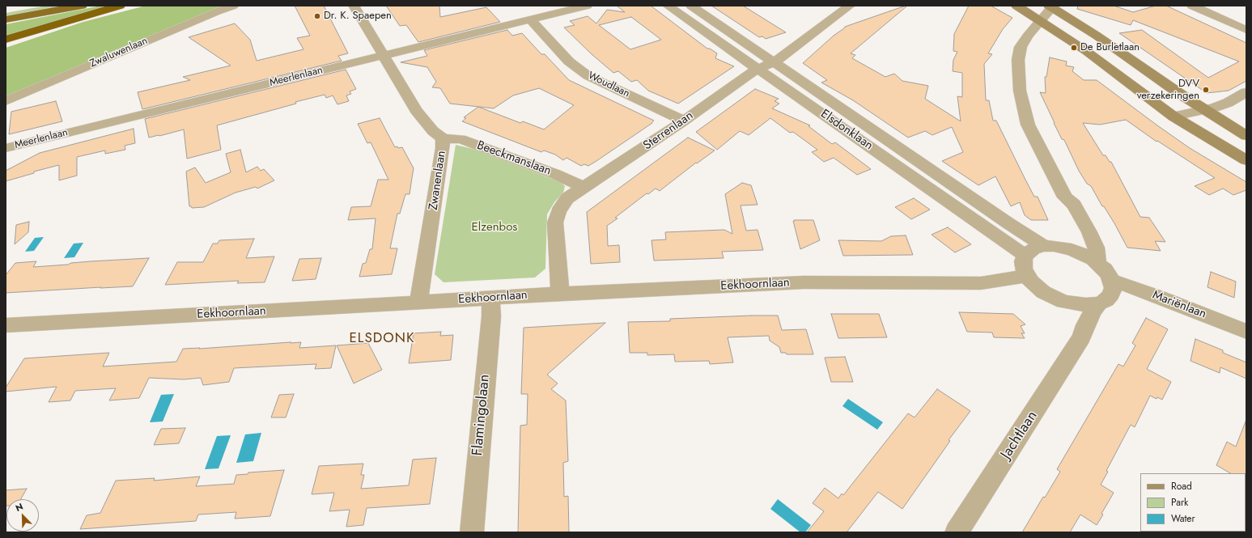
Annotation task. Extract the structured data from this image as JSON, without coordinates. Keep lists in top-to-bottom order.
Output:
{
  "streets": {
    "street": [
      "Zwaluwenlaan",
      "Meerlenlaan",
      "Woudlaan",
      "Elsdonklaan",
      "Sterrenlaan",
      "Beeckmanslaan",
      "Zwanenlaan",
      "Eekhoornlaan",
      "Mariënlaan",
      "Flamingolaan",
      "Jachtlaan"
    ]
  },
  "crossings": [
    ["Meerlenlaan", "Woudlaan"],
    ["Meerlenlaan", "Zwanenlaan"],
    ["Woudlaan", "Sterrenlaan"],
    ["Elsdonklaan", "Sterrenlaan"],
    ["Elsdonklaan", "Eekhoornlaan"],
    ["Elsdonklaan", "Mariënlaan"],
    ["Elsdonklaan", "Jachtlaan"],
    ["Sterrenlaan", "Beeckmanslaan"],
    ["Sterrenlaan", "Eekhoornlaan"],
    ["Beeckmanslaan", "Zwanenlaan"],
    ["Zwanenlaan", "Eekhoornlaan"],
    ["Eekhoornlaan", "Mariënlaan"],
    ["Eekhoornlaan", "Flamingolaan"],
    ["Eekhoornlaan", "Jachtlaan"],
    ["Mariënlaan", "Jachtlaan"]
  ],
  "districts": ["ELSDONK"],
  "parks": ["Elzenbos"],
  "places": ["Dr. K. Spaepen", "De Burletlaan", "DVV verzekeringen"],
  "legend": ["Road", "Park", "Water"],
  "north": "top left"
}
